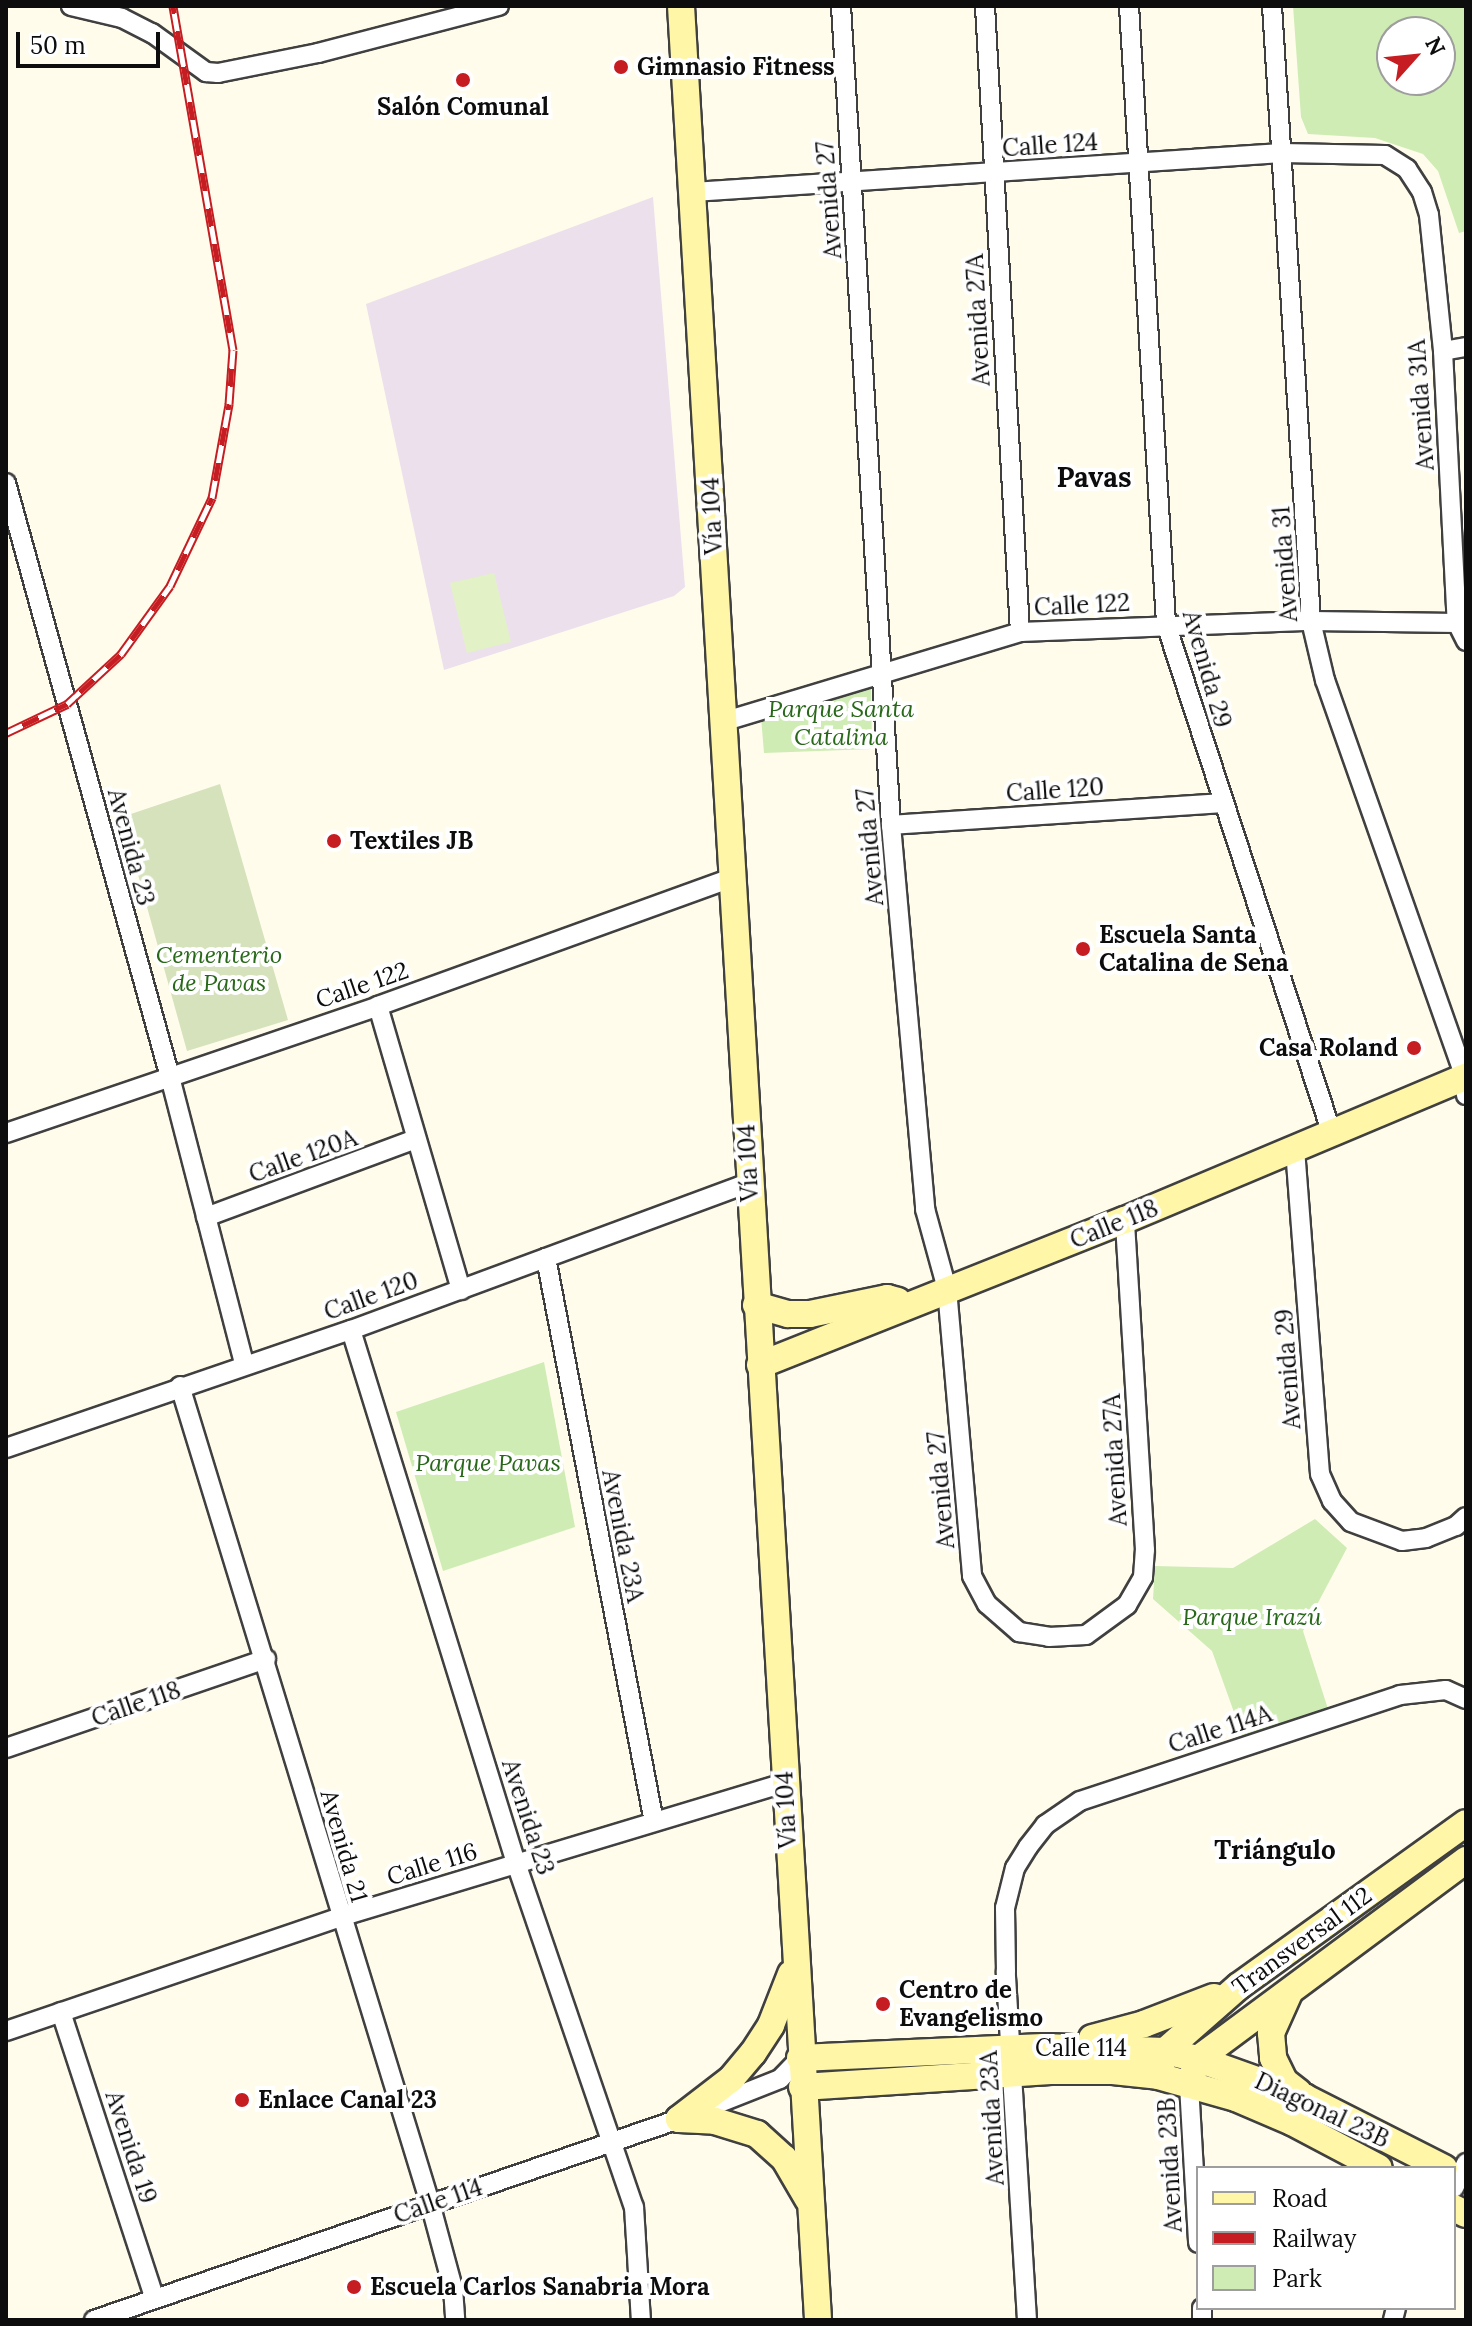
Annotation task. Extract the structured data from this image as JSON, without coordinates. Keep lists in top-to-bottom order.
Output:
{
  "streets": {
    "main road": [
      "Vía 104",
      "Calle 118",
      "Transversal 112",
      "Calle 114",
      "Diagonal 23B"
    ],
    "street": [
      "Calle 124",
      "Avenida 27",
      "Avenida 27A",
      "Avenida 31A",
      "Avenida 31",
      "Calle 122",
      "Avenida 29",
      "Calle 120",
      "Avenida 23",
      "Calle 120A",
      "Avenida 23A",
      "Calle 114A",
      "Avenida 21",
      "Calle 116",
      "Avenida 19",
      "Avenida 23B"
    ]
  },
  "crossings": [
    ["Calle 124", "Avenida 27"],
    ["Calle 124", "Avenida 27A"],
    ["Calle 124", "Avenida 31A"],
    ["Calle 124", "Vía 104"],
    ["Calle 124", "Avenida 31"],
    ["Calle 124", "Avenida 29"],
    ["Avenida 27", "Avenida 27A"],
    ["Avenida 27", "Calle 122"],
    ["Avenida 27", "Calle 120"],
    ["Avenida 27", "Calle 118"],
    ["Avenida 27A", "Calle 122"],
    ["Avenida 27A", "Calle 118"],
    ["Avenida 31A", "Calle 122"],
    ["Vía 104", "Calle 122"],
    ["Vía 104", "Calle 120"],
    ["Vía 104", "Calle 118"],
    ["Vía 104", "Calle 116"],
    ["Vía 104", "Calle 114"],
    ["Avenida 31", "Calle 122"],
    ["Avenida 31", "Calle 118"],
    ["Calle 122", "Avenida 29"],
    ["Calle 122", "Avenida 23"],
    ["Avenida 29", "Calle 120"],
    ["Avenida 29", "Calle 118"],
    ["Calle 120", "Avenida 23"],
    ["Calle 120", "Avenida 23A"],
    ["Calle 120", "Avenida 21"],
    ["Avenida 23", "Calle 120A"],
    ["Avenida 23", "Calle 116"],
    ["Avenida 23", "Calle 114"],
    ["Calle 118", "Avenida 21"],
    ["Avenida 23A", "Calle 114A"],
    ["Avenida 23A", "Calle 116"],
    ["Avenida 23A", "Calle 114"],
    ["Avenida 21", "Calle 116"],
    ["Avenida 21", "Calle 114"],
    ["Calle 116", "Avenida 19"],
    ["Transversal 112", "Calle 114"],
    ["Transversal 112", "Diagonal 23B"],
    ["Calle 114", "Diagonal 23B"],
    ["Calle 114", "Avenida 19"],
    ["Calle 114", "Avenida 23B"],
    ["Diagonal 23B", "Avenida 23B"]
  ],
  "districts": ["Pavas", "Triángulo"],
  "parks": [
    "Parque Santa Catalina",
    "Cementerio de Pavas",
    "Parque Pavas",
    "Parque Irazú"
  ],
  "places": [
    "Gimnasio Fitness",
    "Salón Comunal",
    "Textiles JB",
    "Escuela Santa Catalina de Sena",
    "Casa Roland",
    "Centro de Evangelismo",
    "Enlace Canal 23",
    "Escuela Carlos Sanabria Mora"
  ],
  "legend": ["Road", "Railway", "Park"],
  "scale_bar": "50 m",
  "north": "top right"
}
